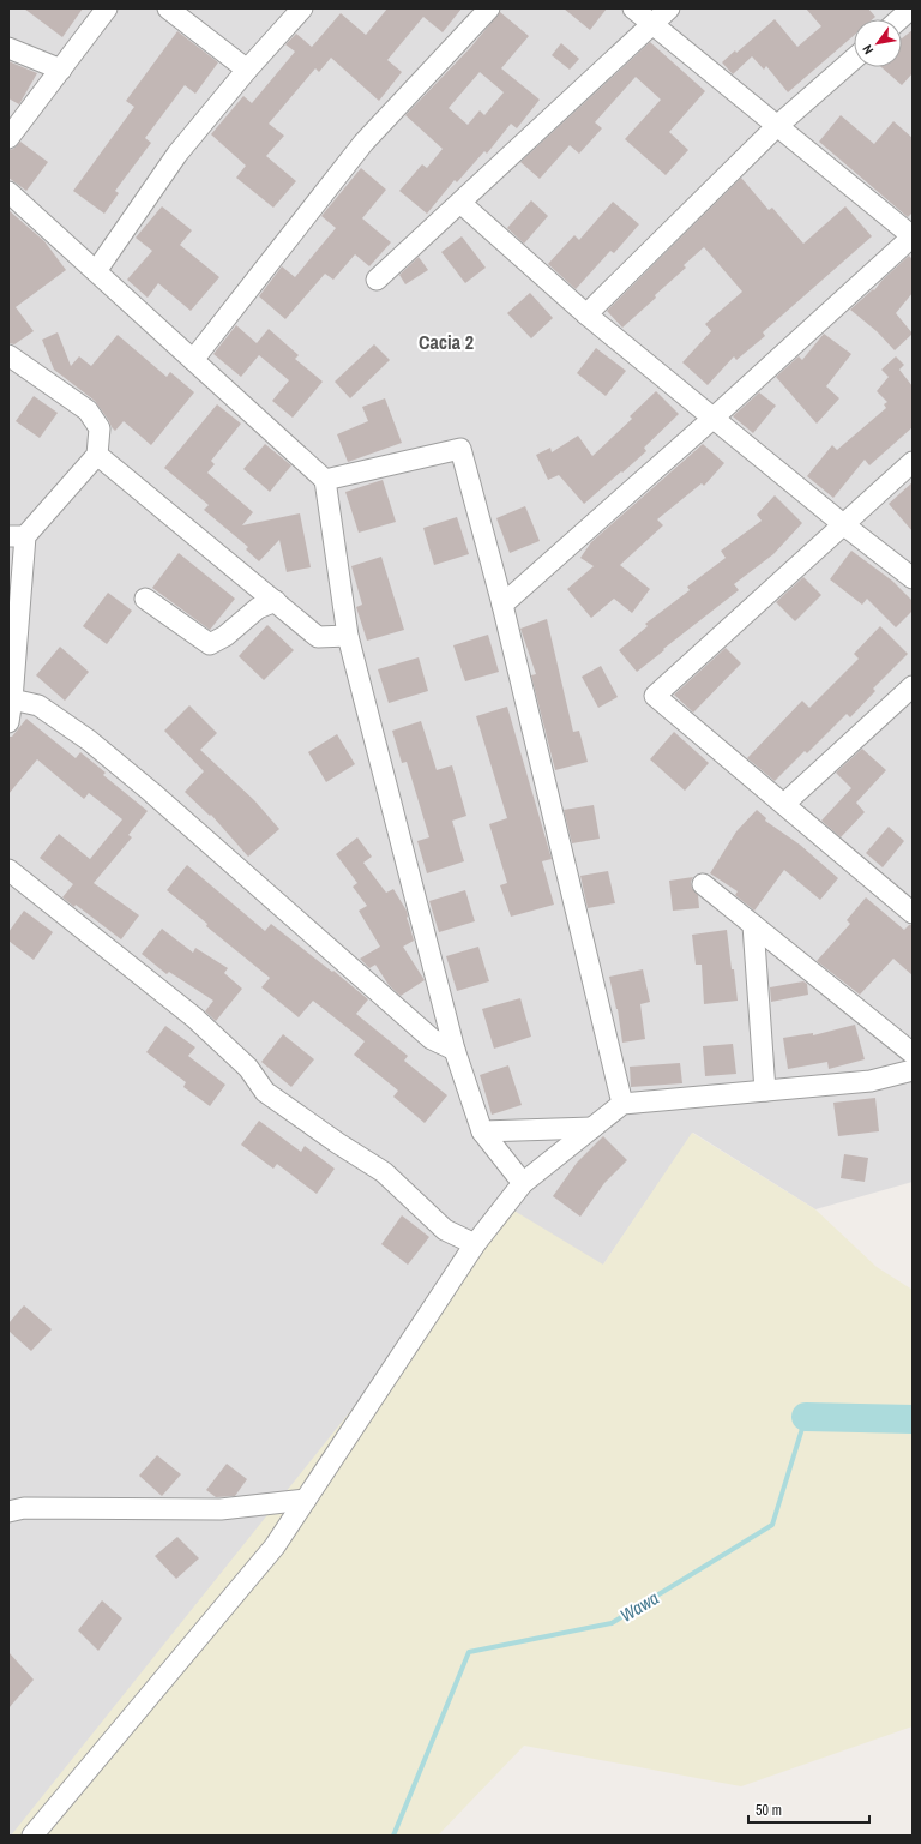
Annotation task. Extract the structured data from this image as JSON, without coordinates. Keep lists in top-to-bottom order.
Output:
{
  "districts": ["Cacia 2"],
  "water": ["Wawa"],
  "scale_bar": "50 m",
  "north": "bottom left"
}
